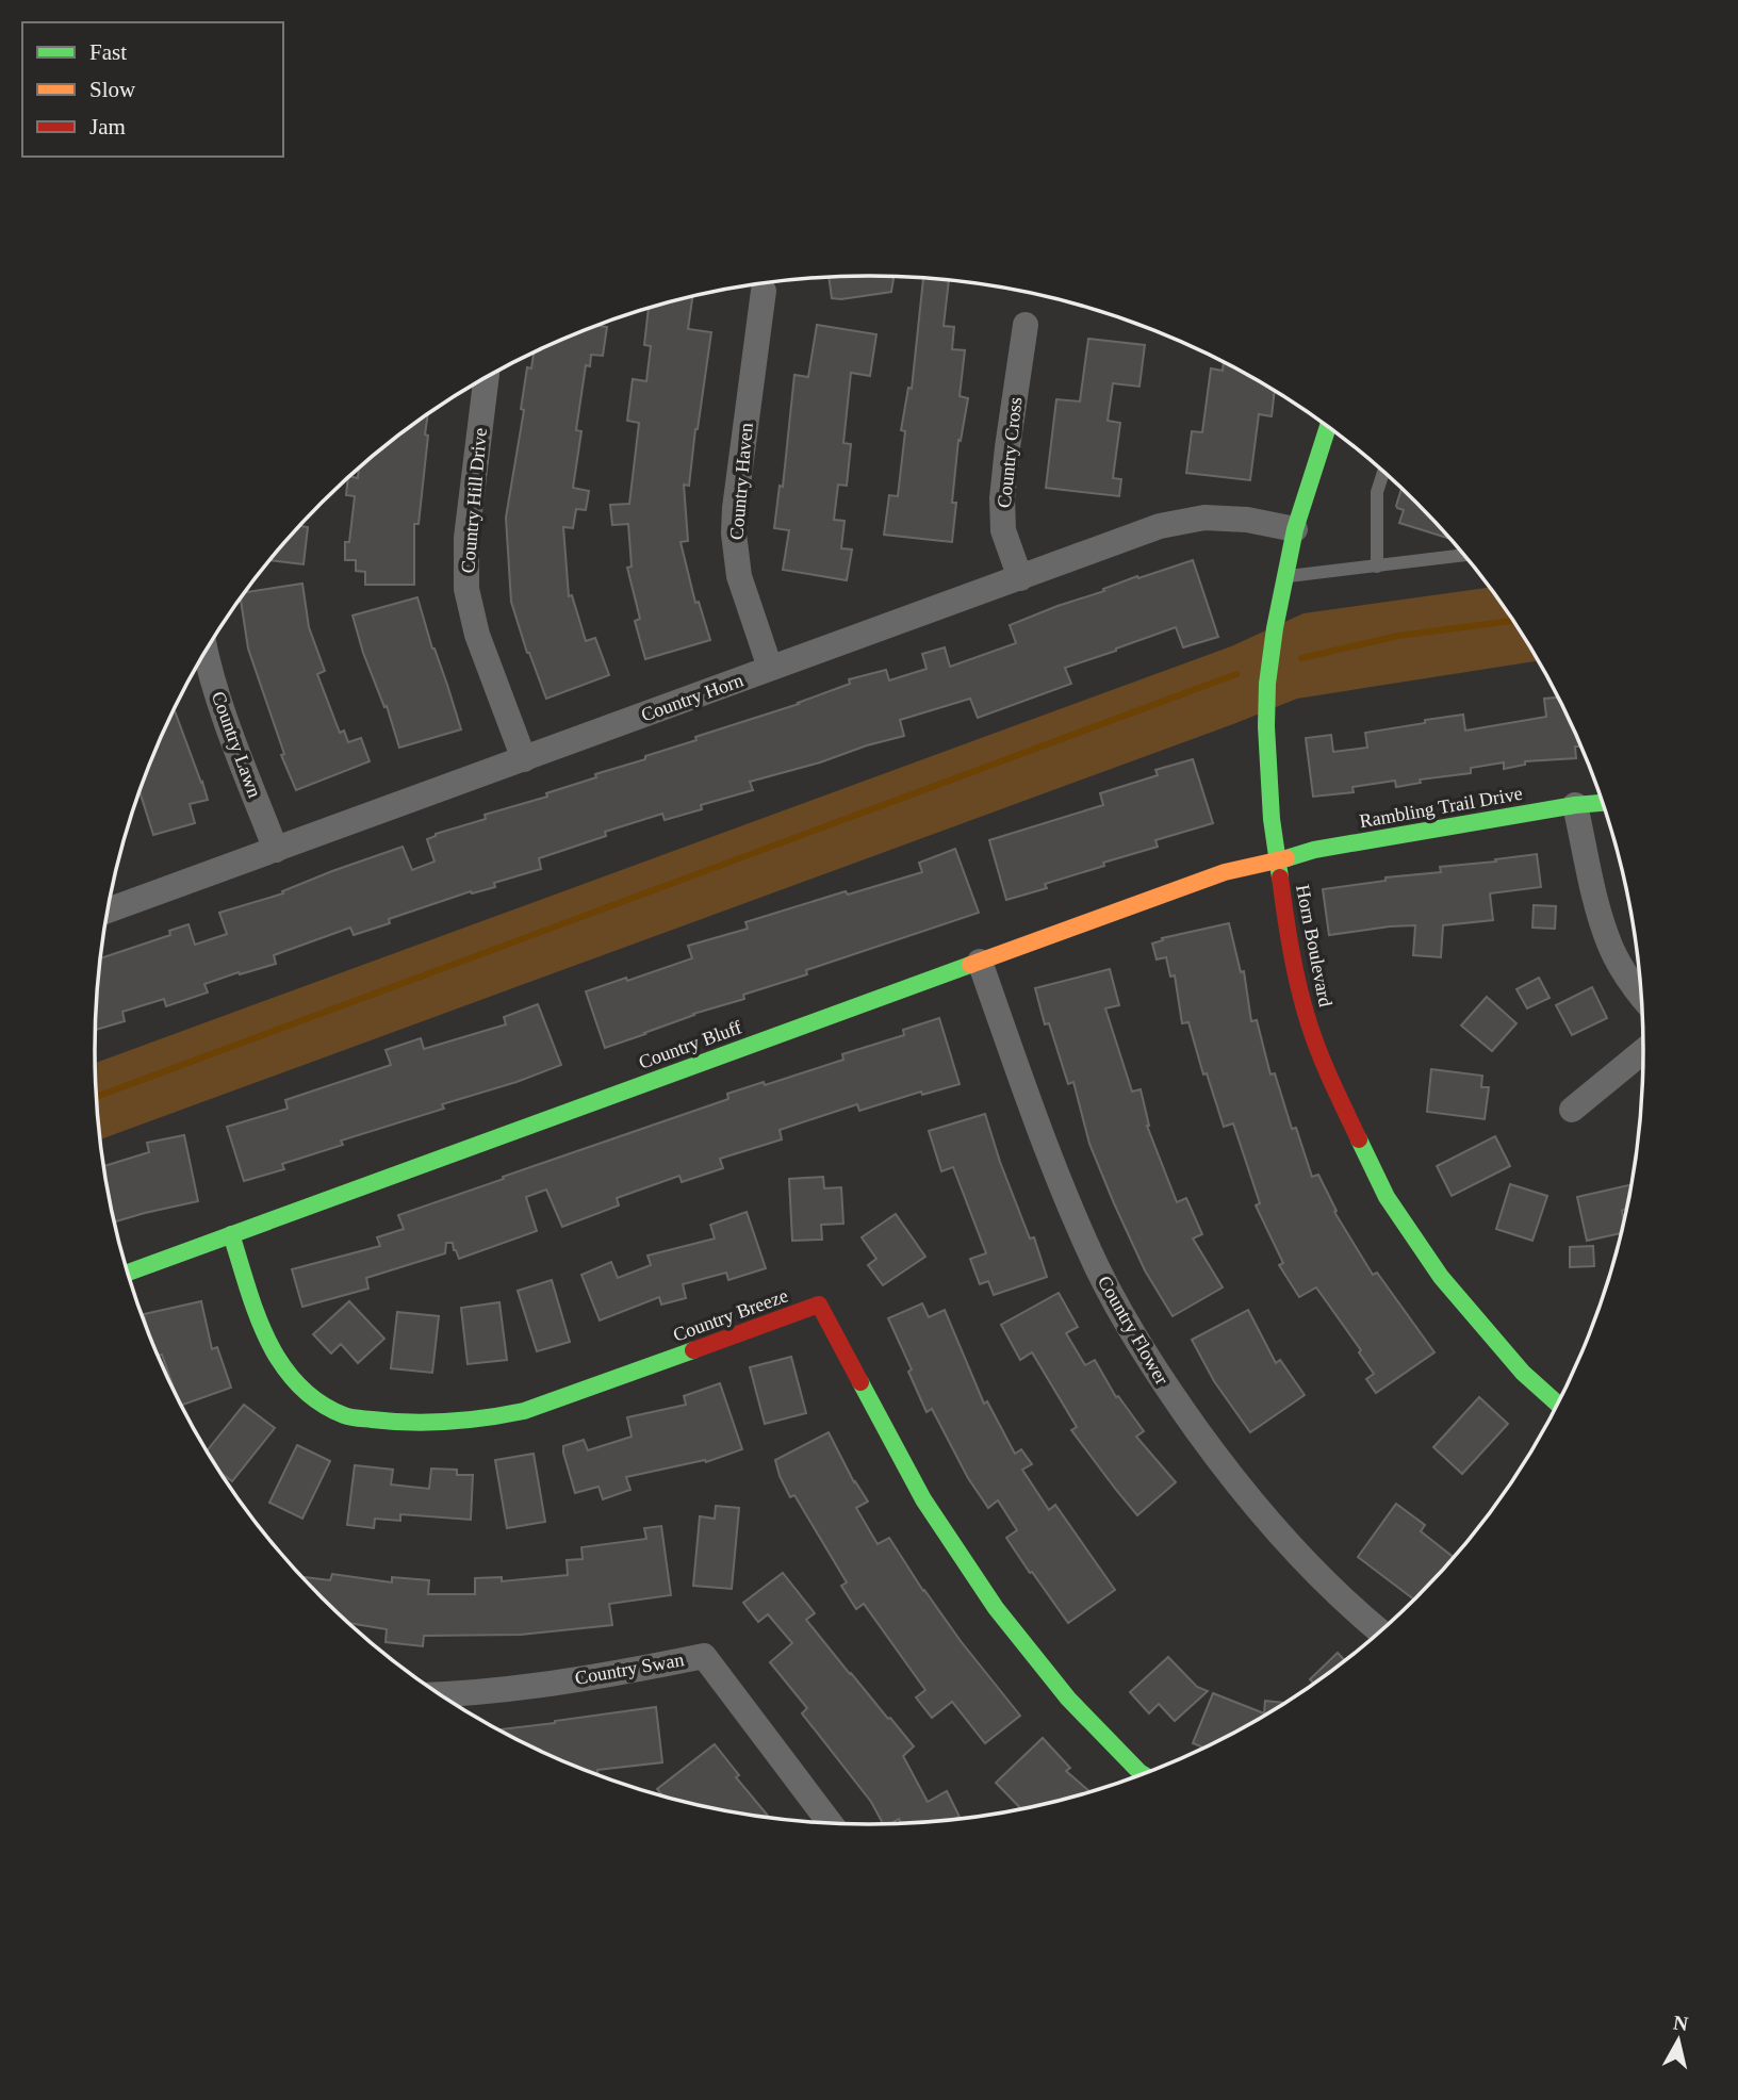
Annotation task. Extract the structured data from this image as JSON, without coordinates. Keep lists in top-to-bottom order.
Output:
{
  "streets": {
    "street": [
      "Country Cross",
      "Country Haven",
      "Country Hill Drive",
      "Country Horn",
      "Country Lawn",
      "Rambling Trail Drive",
      "Horn Boulevard",
      "Country Bluff",
      "Country Breeze",
      "Country Flower",
      "Country Swan"
    ]
  },
  "crossings": [
    ["Country Cross", "Country Horn"],
    ["Country Haven", "Country Horn"],
    ["Country Hill Drive", "Country Horn"],
    ["Country Horn", "Country Lawn"],
    ["Country Horn", "Horn Boulevard"],
    ["Rambling Trail Drive", "Horn Boulevard"],
    ["Rambling Trail Drive", "Country Bluff"],
    ["Horn Boulevard", "Country Bluff"],
    ["Country Bluff", "Country Breeze"],
    ["Country Bluff", "Country Flower"]
  ],
  "legend": ["Fast", "Slow", "Jam"],
  "north": "top"
}
